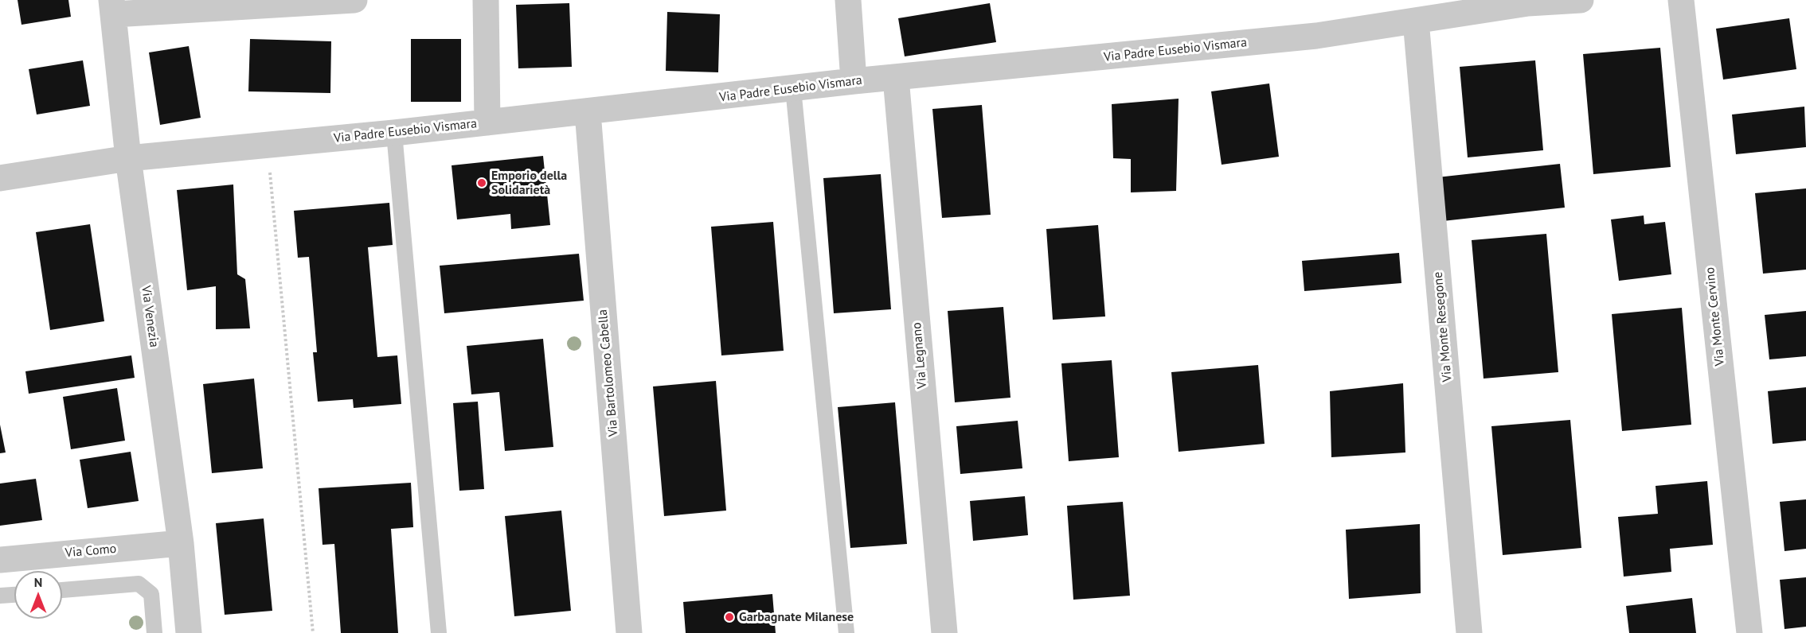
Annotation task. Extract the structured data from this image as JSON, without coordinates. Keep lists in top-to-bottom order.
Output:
{
  "streets": {
    "street": [
      "Via Padre Eusebio Vismara",
      "Via Venezia",
      "Via Monte Cervino",
      "Via Monte Resegone",
      "Via Legnano",
      "Via Bartolomeo Cabella",
      "Via Como"
    ]
  },
  "crossings": [
    ["Via Padre Eusebio Vismara", "Via Venezia"],
    ["Via Padre Eusebio Vismara", "Via Monte Resegone"],
    ["Via Padre Eusebio Vismara", "Via Legnano"],
    ["Via Padre Eusebio Vismara", "Via Bartolomeo Cabella"],
    ["Via Venezia", "Via Como"]
  ],
  "places": ["Emporio della Solidarietà", "Garbagnate Milanese"],
  "north": "top"
}
